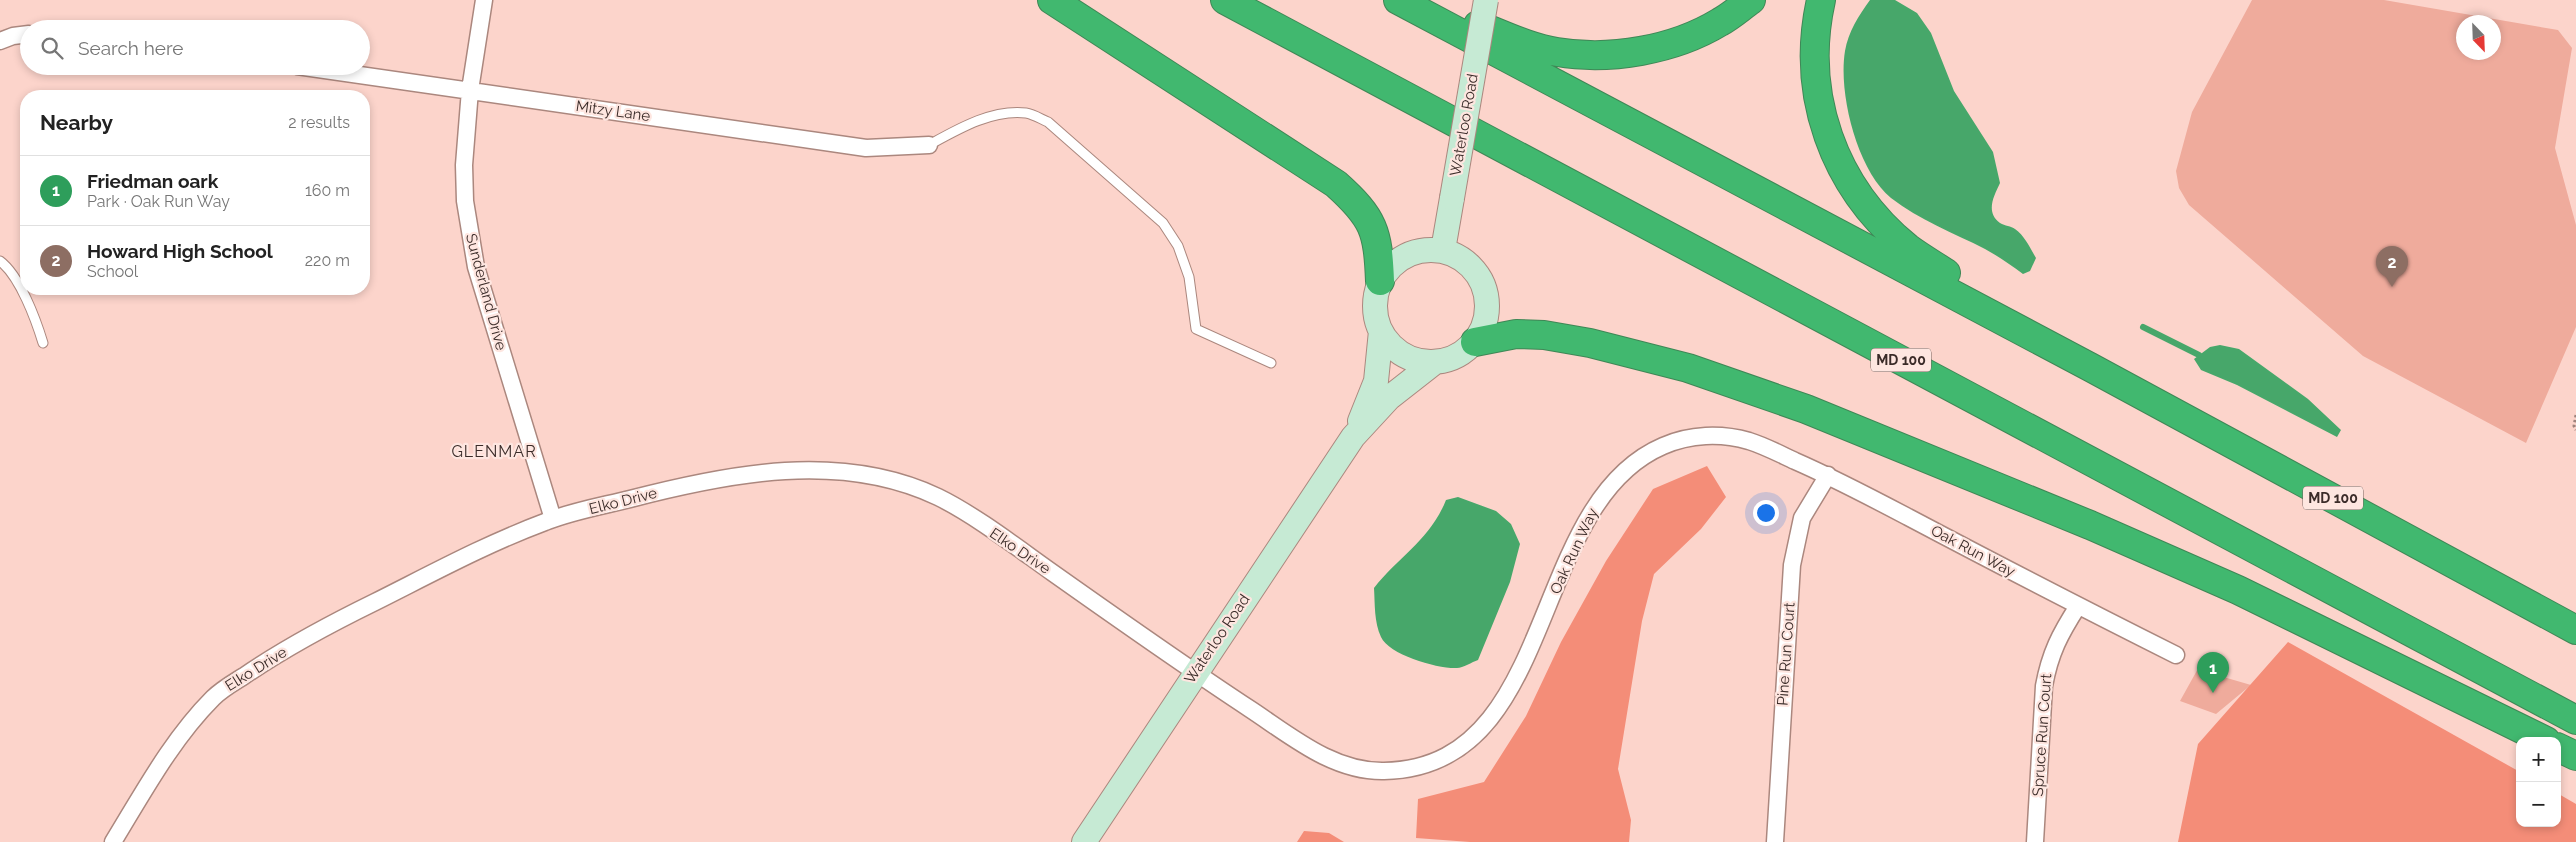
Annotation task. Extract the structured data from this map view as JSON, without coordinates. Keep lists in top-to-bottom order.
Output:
{
  "streets": {
    "highway": ["MD 100"],
    "main road": ["Waterloo Road"],
    "street": [
      "Mitzy Lane",
      "Sunderland Drive",
      "Elko Drive",
      "Oak Run Way",
      "Pine Run Court",
      "Spruce Run Court"
    ]
  },
  "crossings": [
    ["Mitzy Lane", "Sunderland Drive"],
    ["Waterloo Road", "Elko Drive"],
    ["Waterloo Road", "Oak Run Way"],
    ["Sunderland Drive", "Elko Drive"],
    ["Elko Drive", "Oak Run Way"],
    ["Oak Run Way", "Pine Run Court"],
    ["Oak Run Way", "Spruce Run Court"]
  ],
  "districts": ["GLENMAR"],
  "north": "bottom right",
  "page": {
    "search": "Search here",
    "heading": ["Nearby", "2 results"],
    "list": [
      {
        "mark": "1",
        "name": "Friedman oark",
        "note": "Park · Oak Run Way",
        "value": "160 m"
      },
      {
        "mark": "2",
        "name": "Howard High School",
        "note": "School",
        "value": "220 m"
      }
    ],
    "pins": ["2", "1"],
    "map_buttons": ["+", "−"]
  }
}
